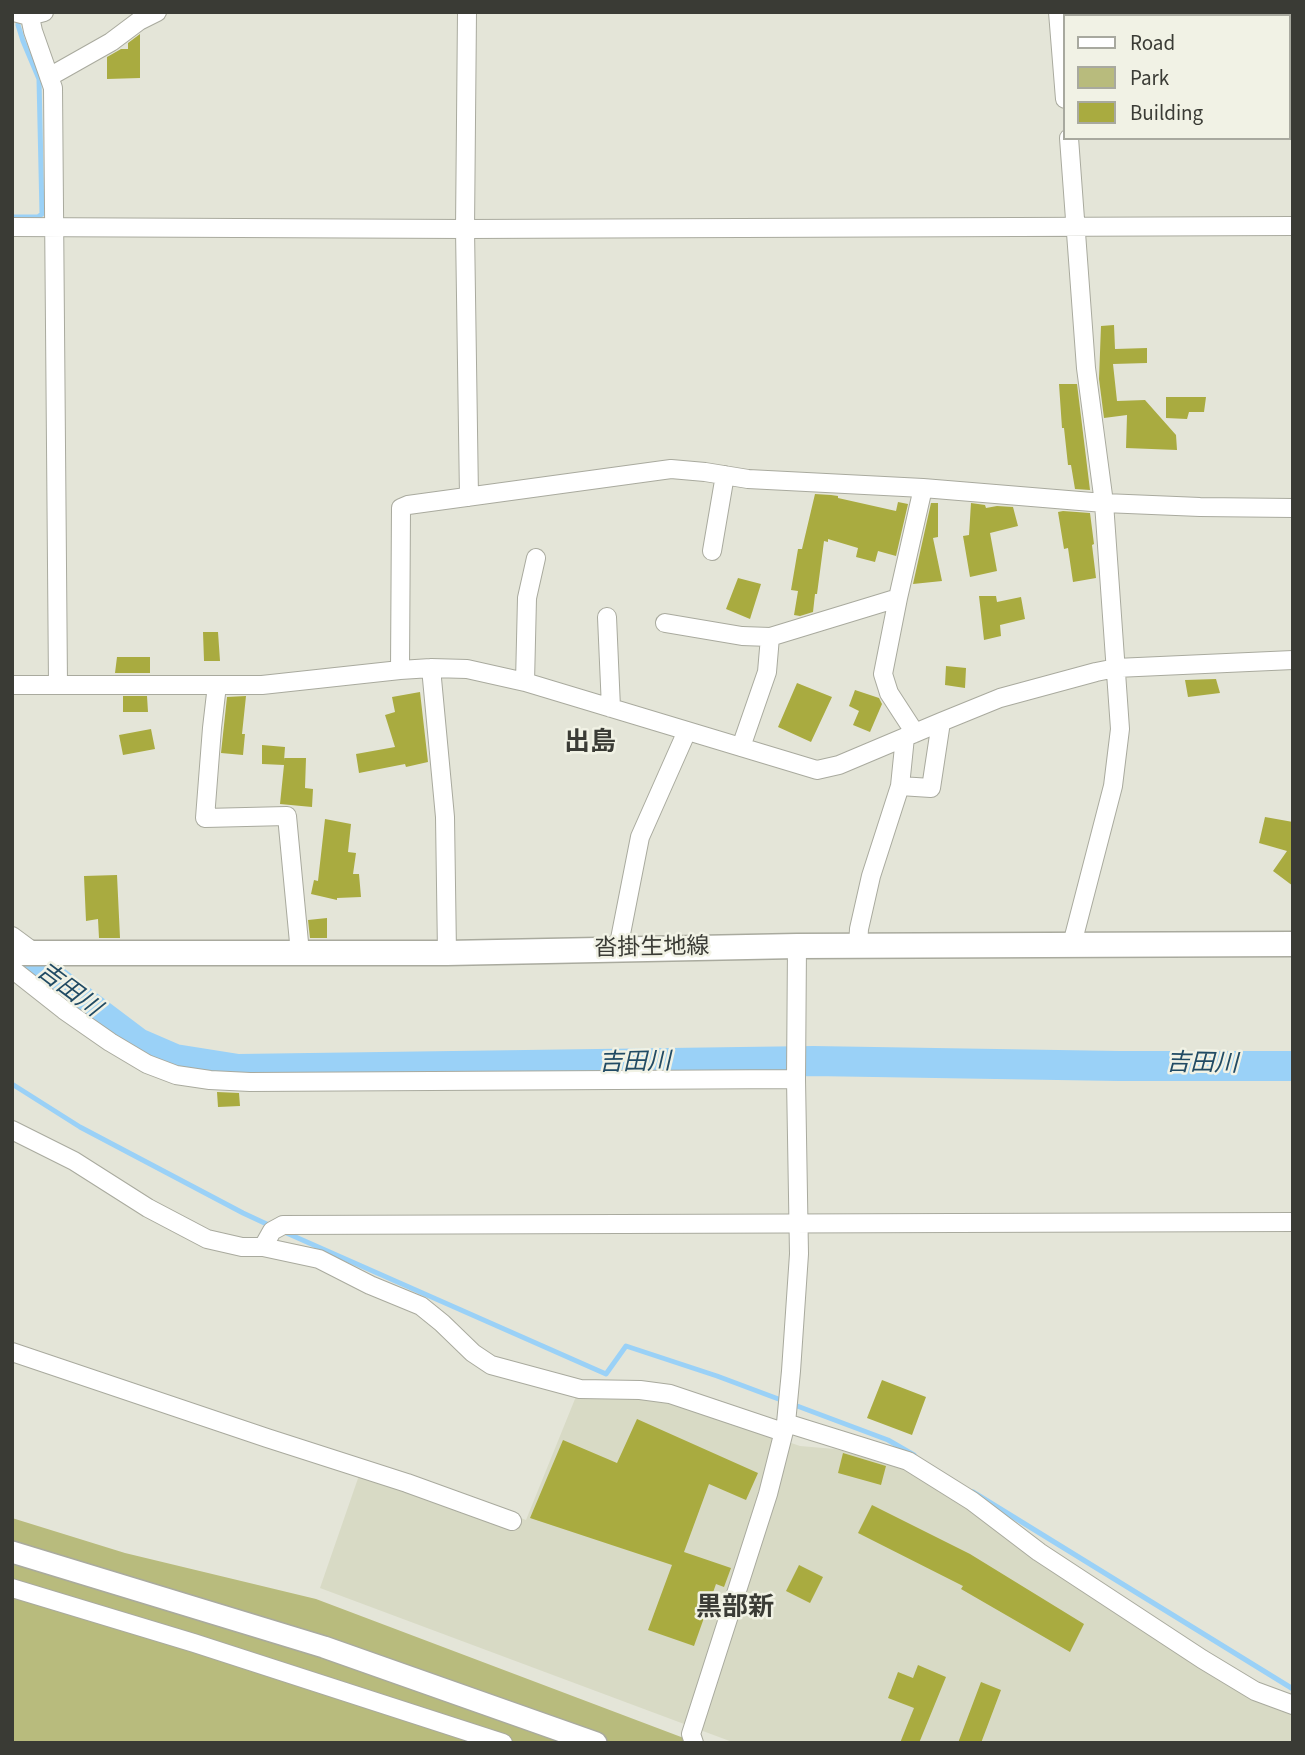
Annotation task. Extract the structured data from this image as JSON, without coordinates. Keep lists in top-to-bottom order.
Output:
{
  "streets": {
    "main road": ["沓掛生地線"]
  },
  "districts": ["出島", "黒部新"],
  "water": ["吉田川"],
  "legend": ["Road", "Park", "Building"]
}
